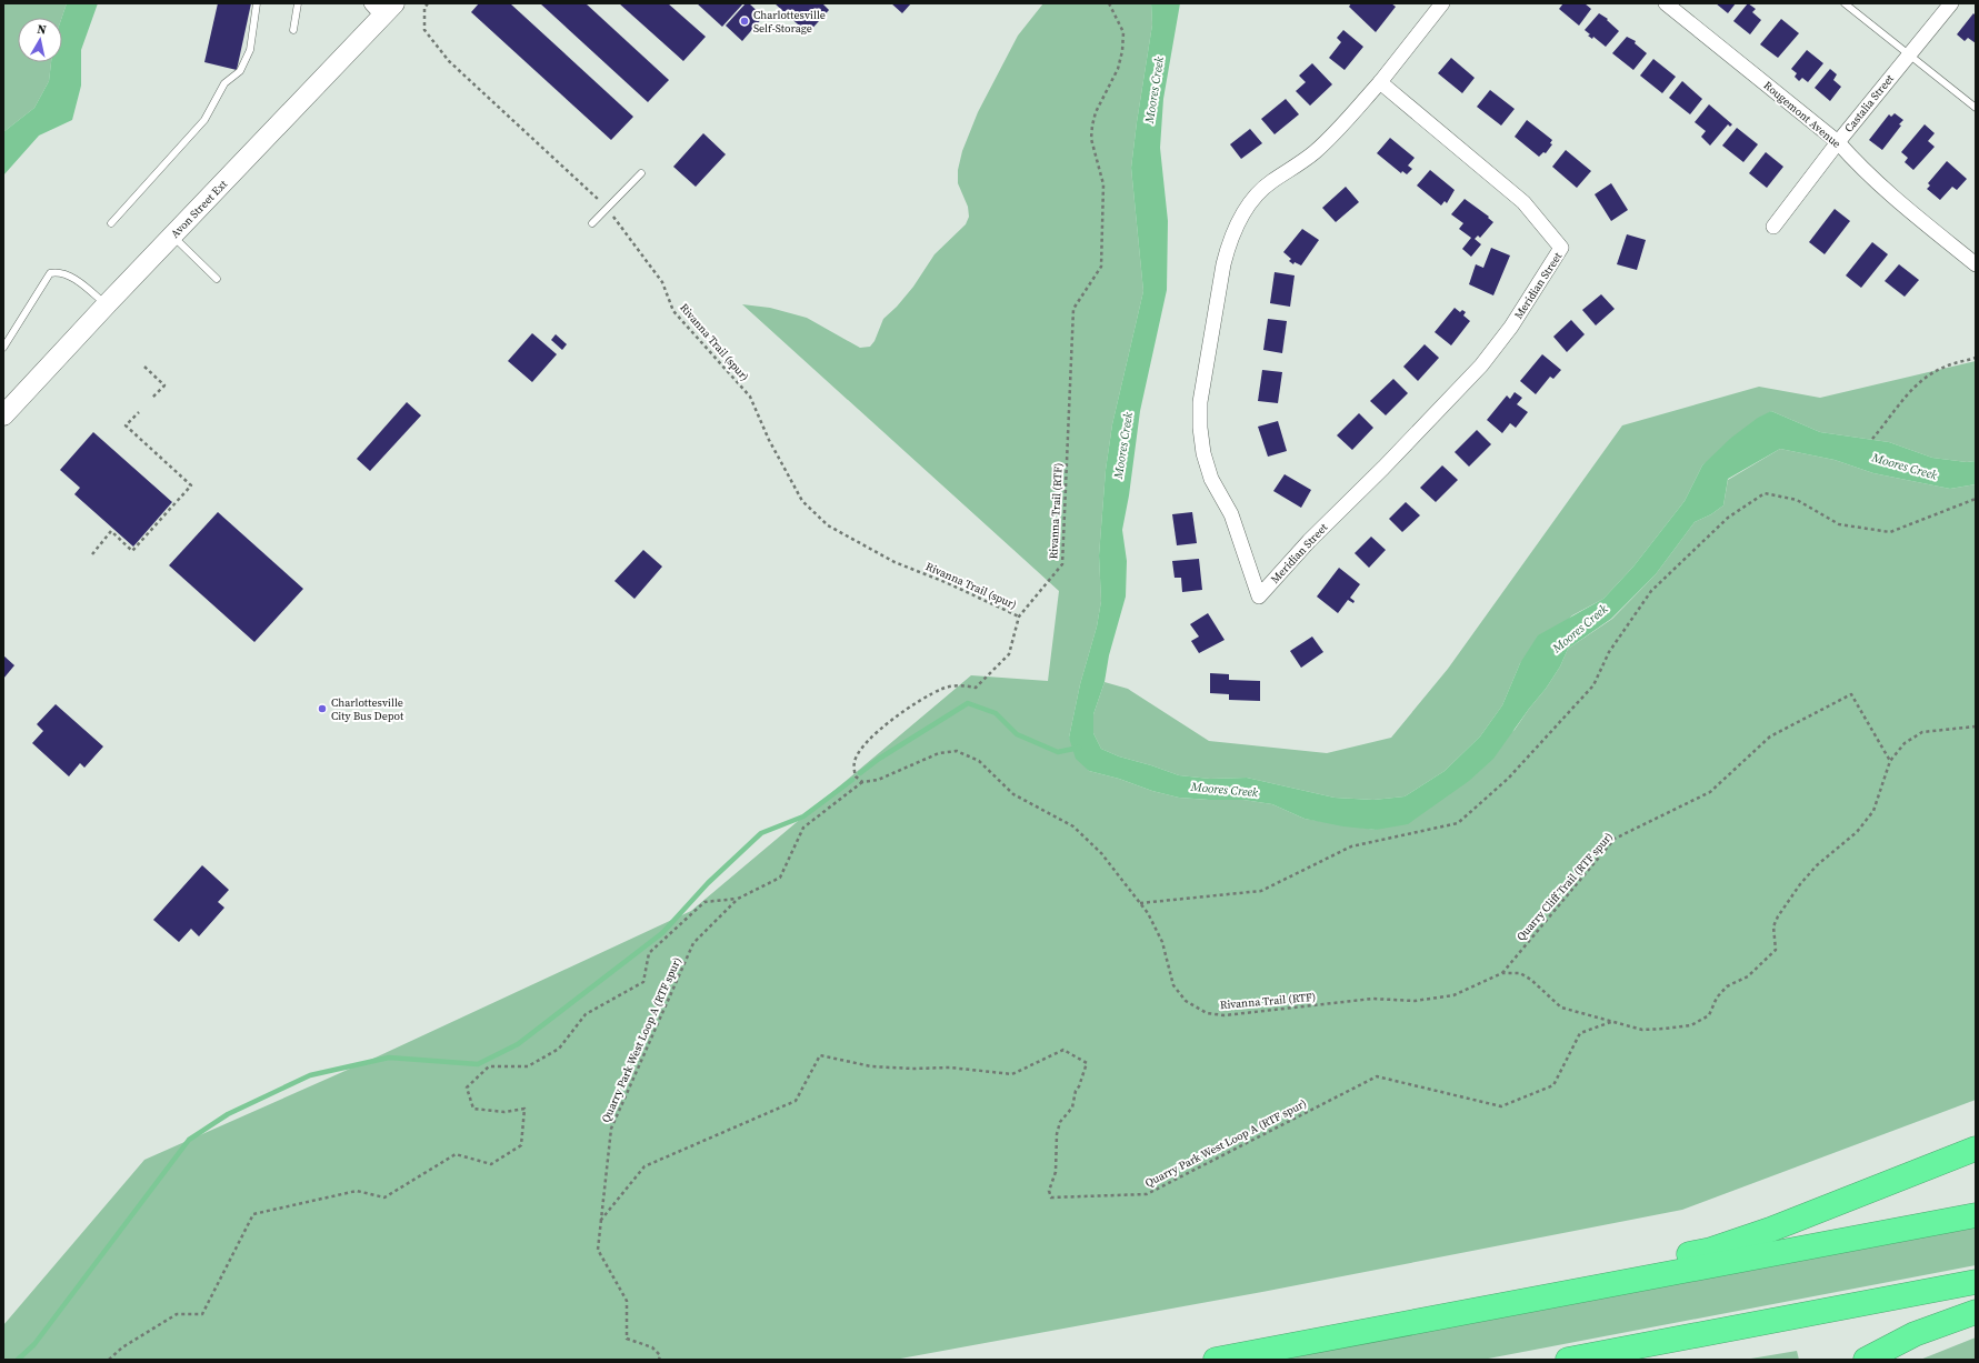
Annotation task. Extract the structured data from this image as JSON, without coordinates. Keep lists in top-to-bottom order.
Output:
{
  "streets": {
    "main road": ["Avon Street Ext"],
    "street": ["Castalia Street", "Rougemont Avenue", "Meridian Street"],
    "path": [
      "Rivanna Trail (spur)",
      "Rivanna Trail (RTF)",
      "Quarry Cliff Trail (RTF spur)",
      "Quarry Park West Loop A (RTF spur)"
    ]
  },
  "crossings": [
    ["Castalia Street", "Rougemont Avenue"],
    ["Rivanna Trail (spur)", "Rivanna Trail (RTF)"],
    ["Rivanna Trail (RTF)", "Quarry Cliff Trail (RTF spur)"],
    ["Rivanna Trail (RTF)", "Quarry Park West Loop A (RTF spur)"]
  ],
  "water": ["Moores Creek"],
  "places": ["Charlottesville Self-Storage", "Charlottesville City Bus Depot"],
  "north": "top"
}
